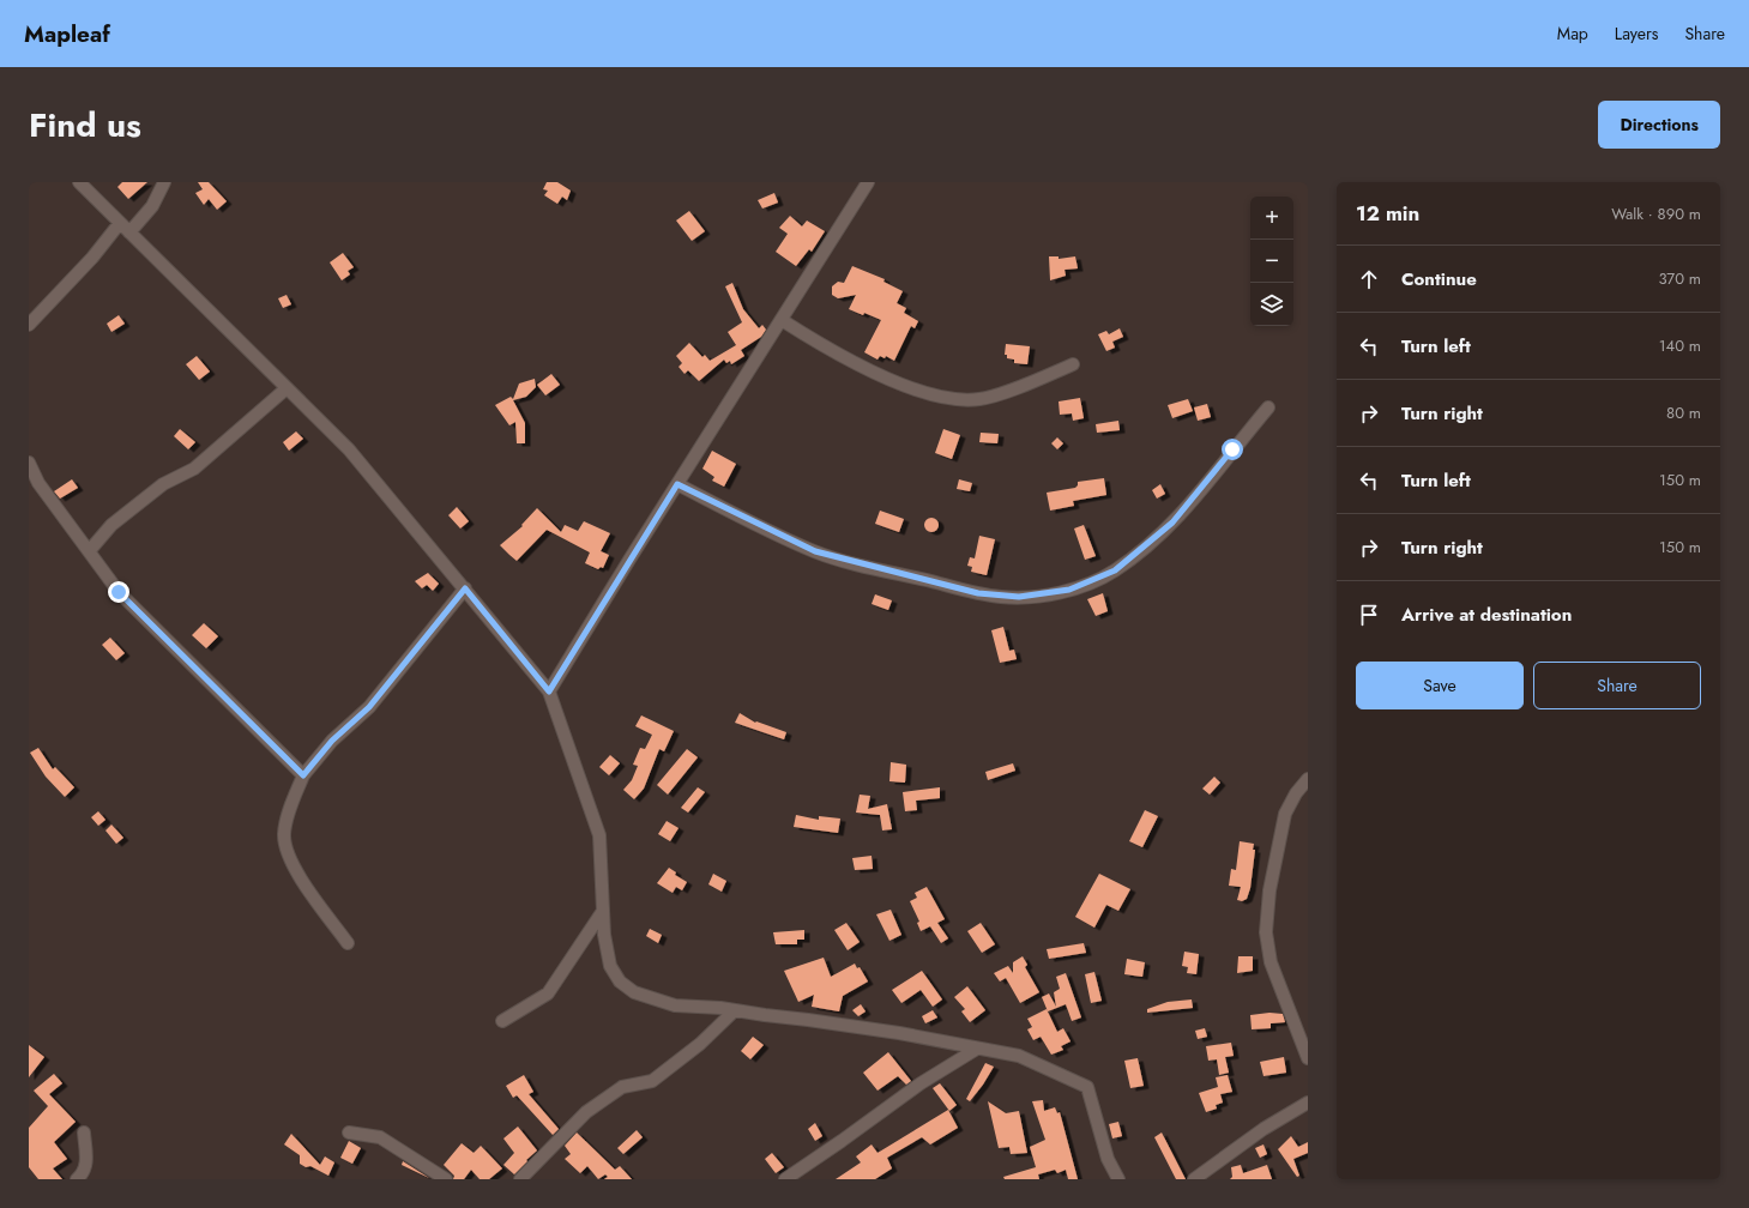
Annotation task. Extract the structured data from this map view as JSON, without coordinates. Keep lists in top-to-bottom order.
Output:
{
  "page": {
    "header": "Mapleaf",
    "nav": ["Map", "Layers", "Share"],
    "title": "Find us",
    "buttons": [
      "Directions",
      ["Save", "Share"]
    ],
    "heading": ["12 min", "Walk · 890 m"],
    "map_buttons": ["+", "−"],
    "list": [
      ["Continue", "370 m"],
      ["Turn left", "140 m"],
      ["Turn right", "80 m"],
      ["Turn left", "150 m"],
      ["Turn right", "150 m"],
      "Arrive at destination"
    ]
  }
}
